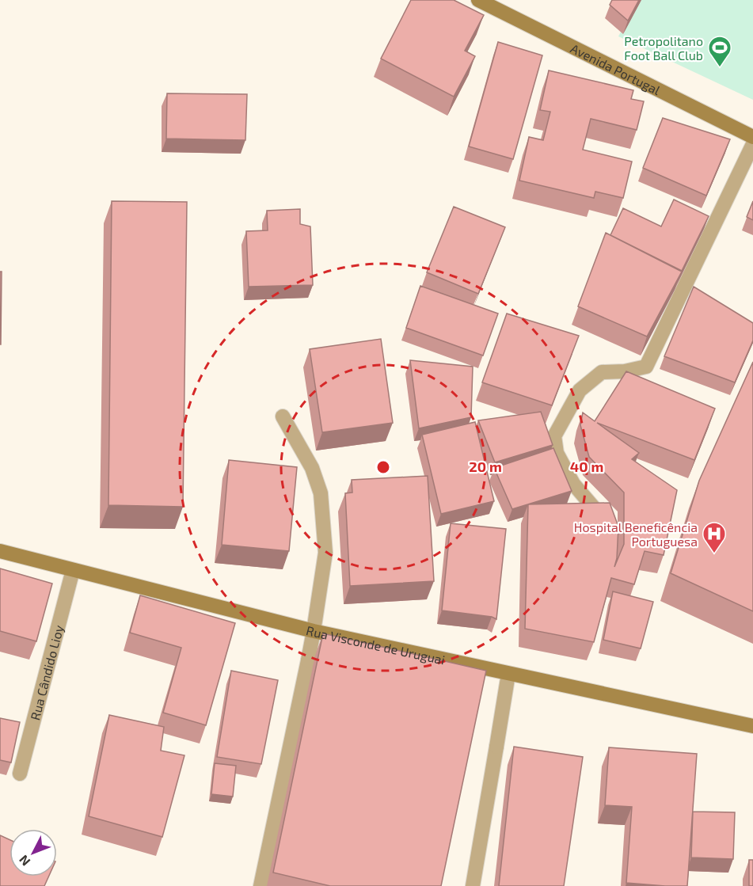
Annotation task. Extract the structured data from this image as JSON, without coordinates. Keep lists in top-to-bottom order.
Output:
{
  "streets": {
    "street": ["Avenida Portugal", "Rua Visconde de Uruguai", "Rua Cândido Lioy"]
  },
  "crossings": [
    ["Rua Visconde de Uruguai", "Rua Cândido Lioy"]
  ],
  "places": {
    "sports": ["Petropolitano Foot Ball Club"],
    "hospital": ["Hospital Beneficência Portuguesa"]
  },
  "north": "bottom left",
  "rings": ["20 m", "40 m"]
}
